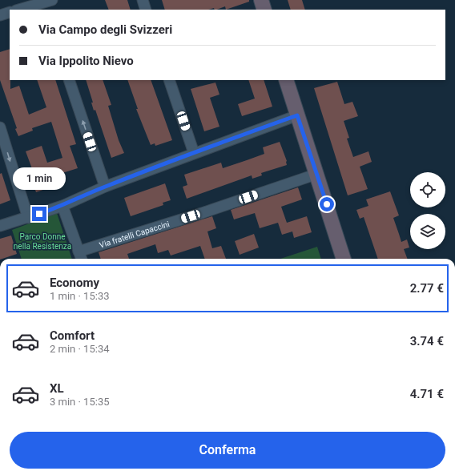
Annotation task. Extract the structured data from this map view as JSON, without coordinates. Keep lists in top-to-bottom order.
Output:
{
  "streets": {
    "street": ["Via fratelli Capaccini"]
  },
  "parks": ["Parco Donne nella Resistenza"],
  "page": {
    "banner": ["Via Campo degli Svizzeri", "Via Ippolito Nievo"],
    "bubble": "1 min",
    "list": [
      {
        "name": "Economy",
        "note": "1 min · 15:33",
        "value": "2.77 €"
      },
      {
        "name": "Comfort",
        "note": "2 min · 15:34",
        "value": "3.74 €"
      },
      {
        "name": "XL",
        "note": "3 min · 15:35",
        "value": "4.71 €"
      }
    ],
    "buttons": "Conferma"
  }
}
